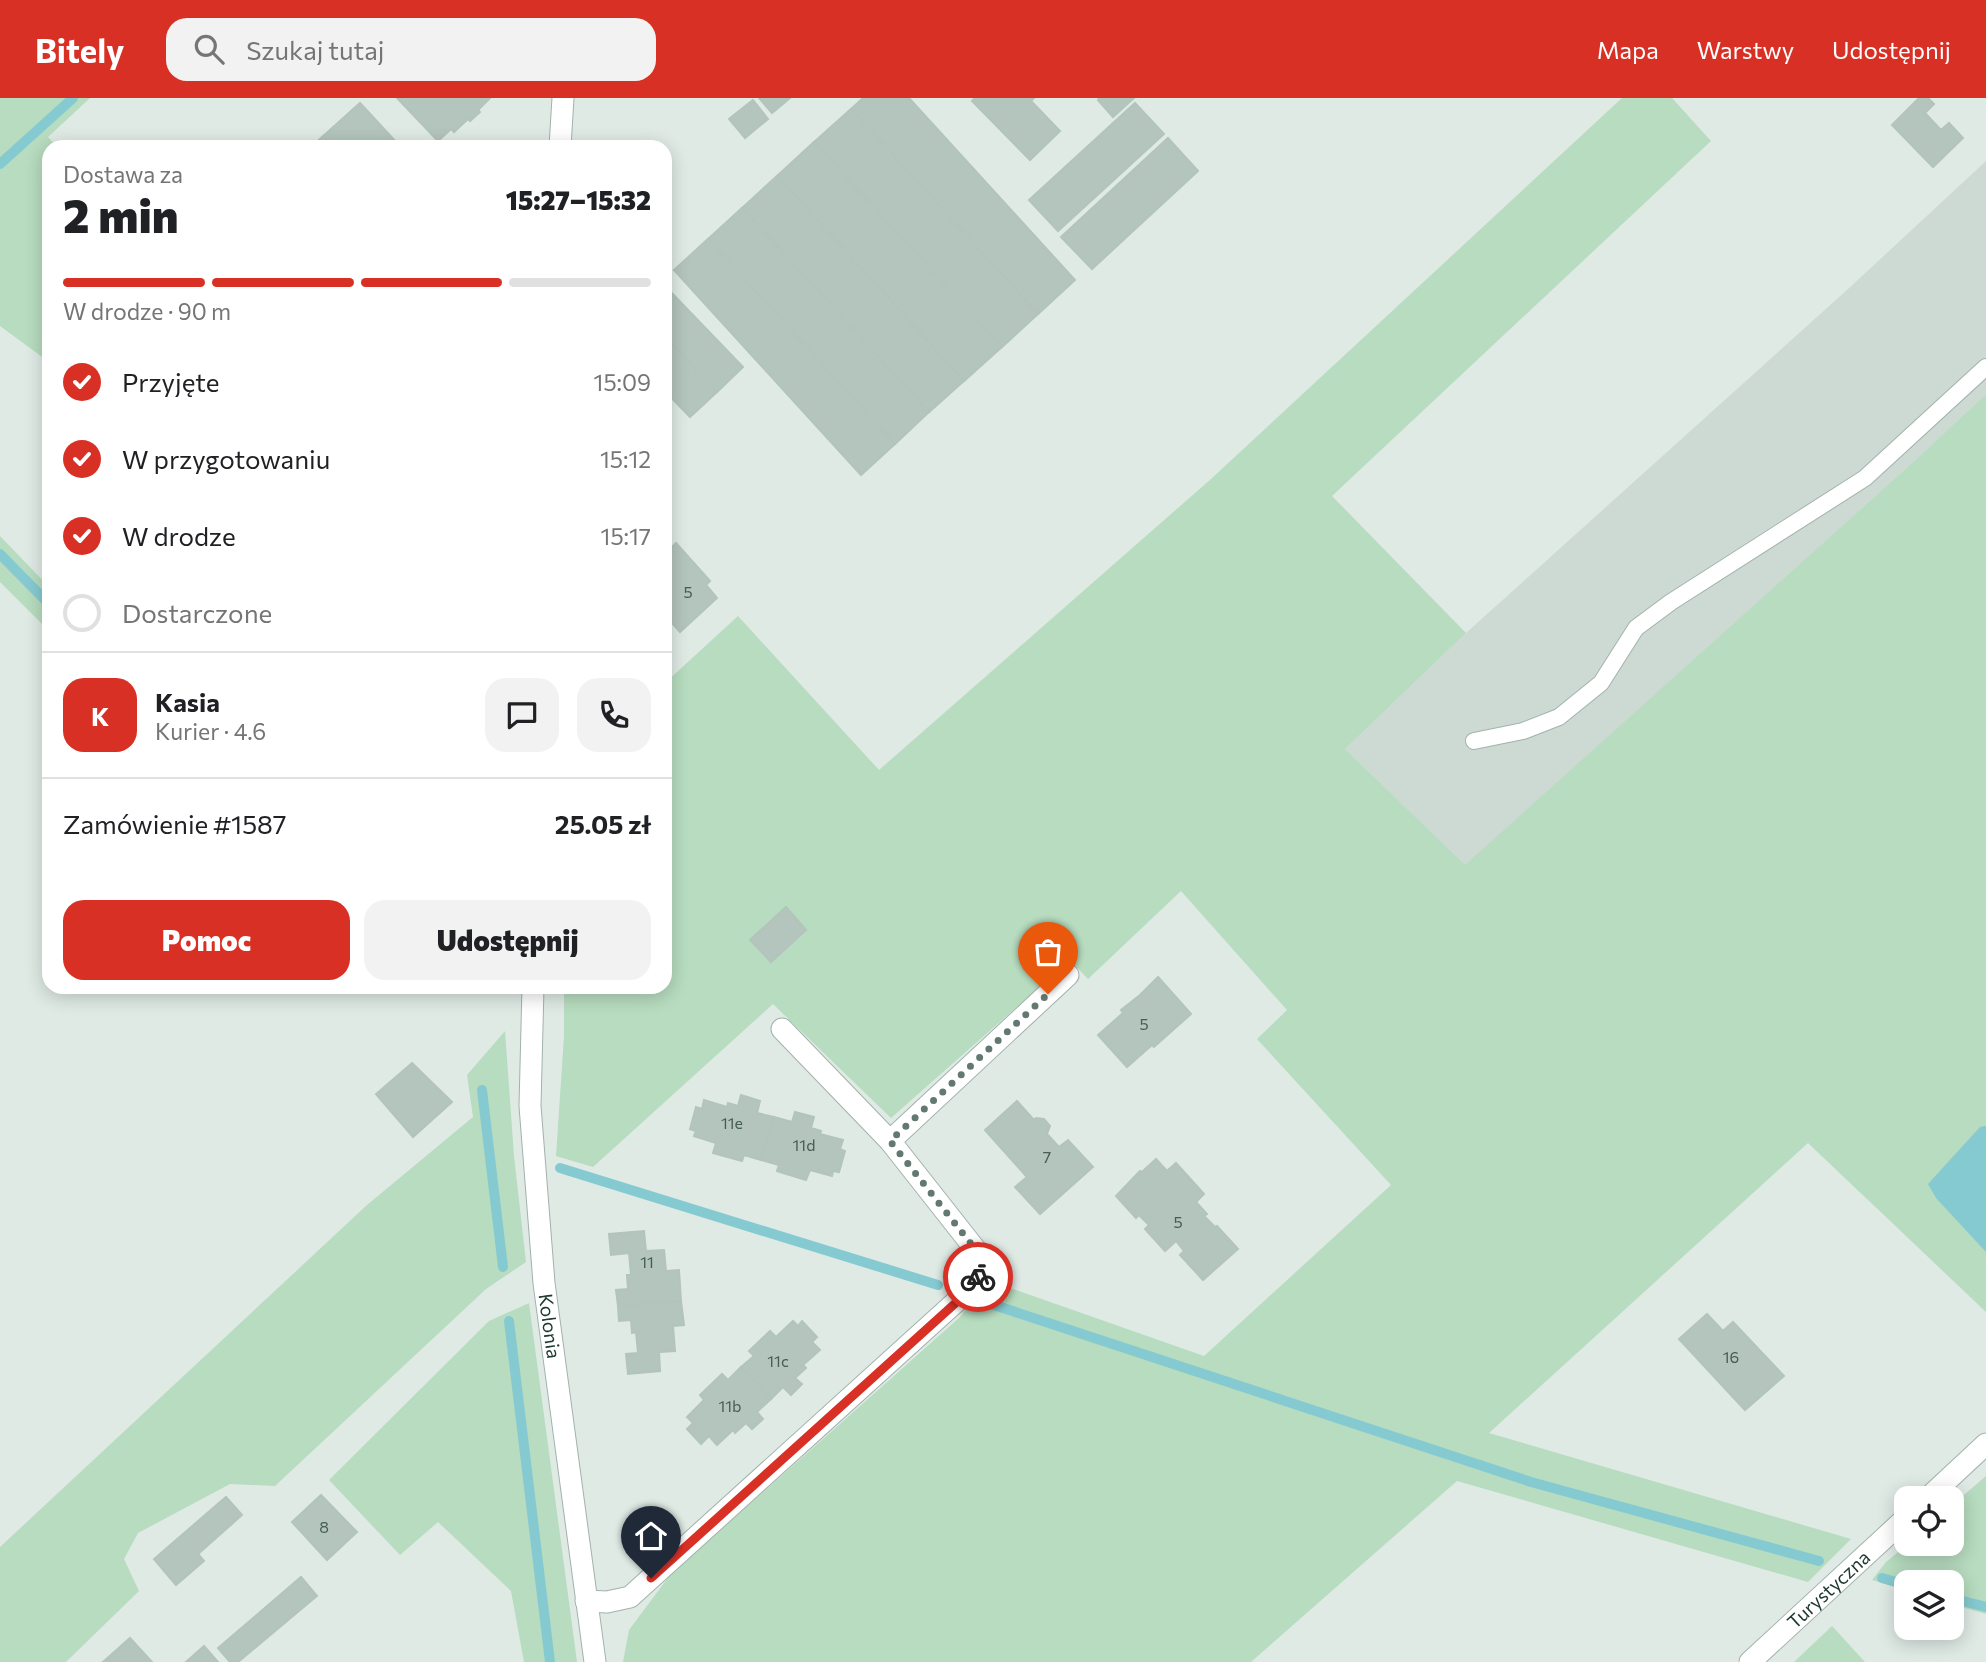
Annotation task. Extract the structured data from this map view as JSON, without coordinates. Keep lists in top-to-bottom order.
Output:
{
  "streets": {
    "street": ["Kolonia", "Turystyczna"]
  },
  "house_numbers": [
    "5",
    "5",
    "11e",
    "11d",
    "7",
    "5",
    "11",
    "16",
    "11c",
    "11b",
    "8"
  ],
  "page": {
    "header": "Bitely",
    "search": "Szukaj tutaj",
    "nav": ["Mapa", "Warstwy", "Udostępnij"],
    "heading": ["2 min", "Dostawa za", "15:27–15:32"],
    "panel": [
      "Kasia",
      "Kurier · 4.6",
      "Zamówienie #1587",
      "25.05 zł"
    ],
    "bar": "W drodze · 90 m",
    "list": [
      ["Przyjęte", "15:09"],
      ["W przygotowaniu", "15:12"],
      ["W drodze", "15:17"],
      "Dostarczone"
    ],
    "round": "K",
    "buttons": ["Pomoc", "Udostępnij"]
  }
}
